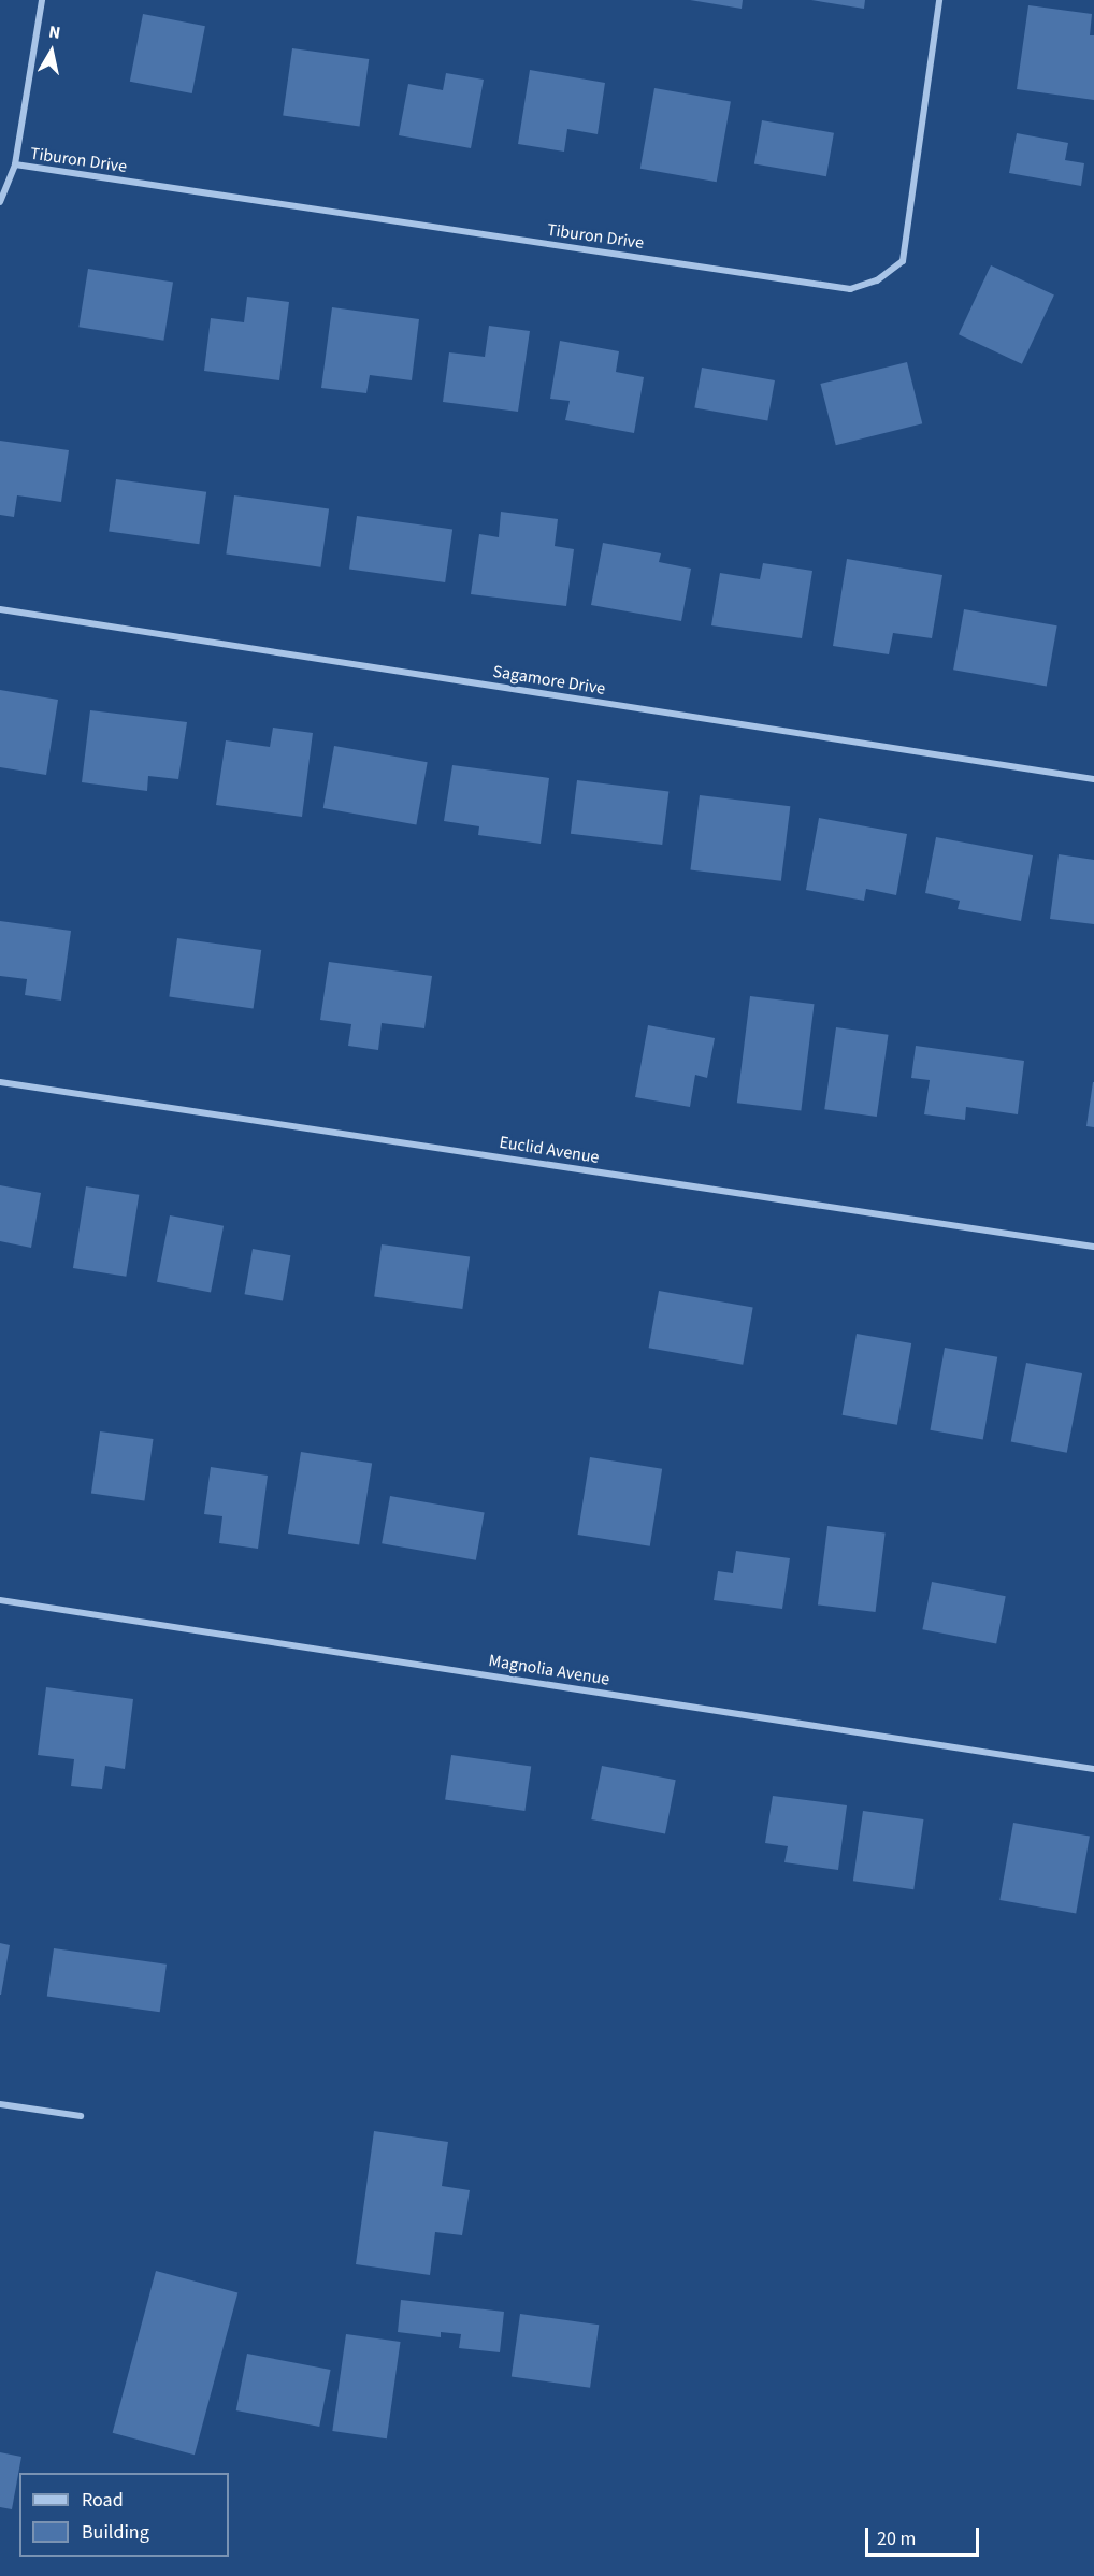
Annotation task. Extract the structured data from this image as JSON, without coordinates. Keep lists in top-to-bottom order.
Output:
{
  "streets": {
    "street": [
      "Tiburon Drive",
      "Sagamore Drive",
      "Euclid Avenue",
      "Magnolia Avenue"
    ]
  },
  "legend": ["Road", "Building"],
  "scale_bar": "20 m",
  "north": "top"
}
